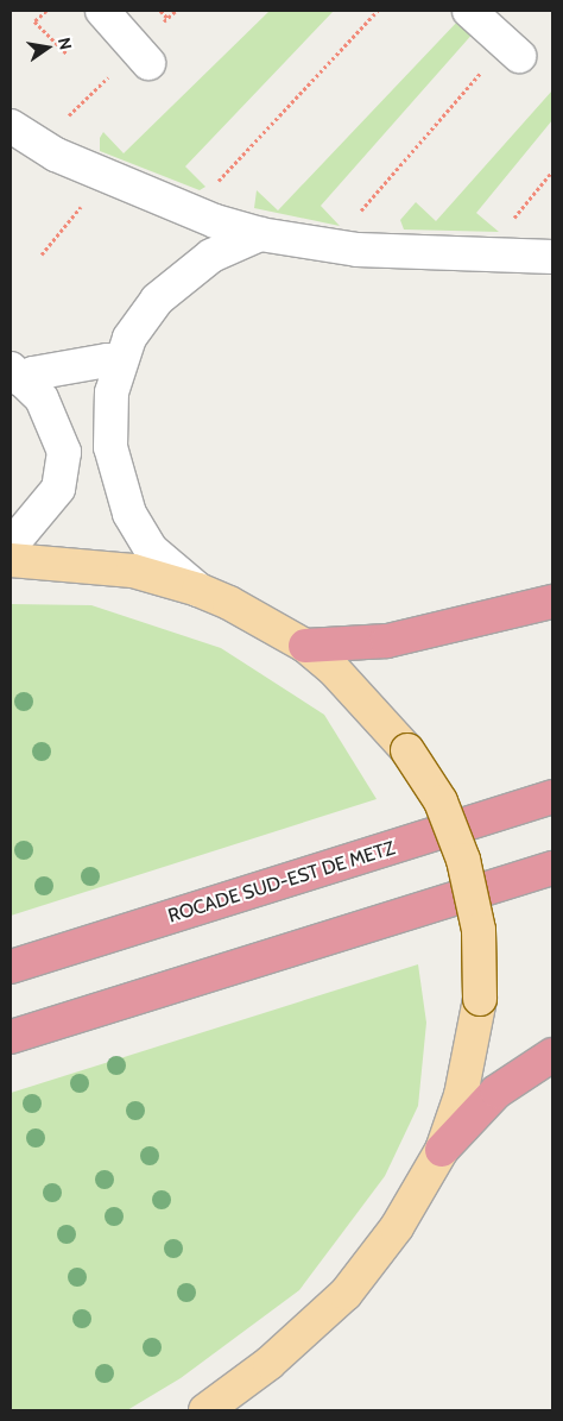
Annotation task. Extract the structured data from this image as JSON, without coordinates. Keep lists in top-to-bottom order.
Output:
{
  "streets": {
    "highway": ["ROCADE SUD-EST DE METZ"]
  },
  "north": "right"
}
